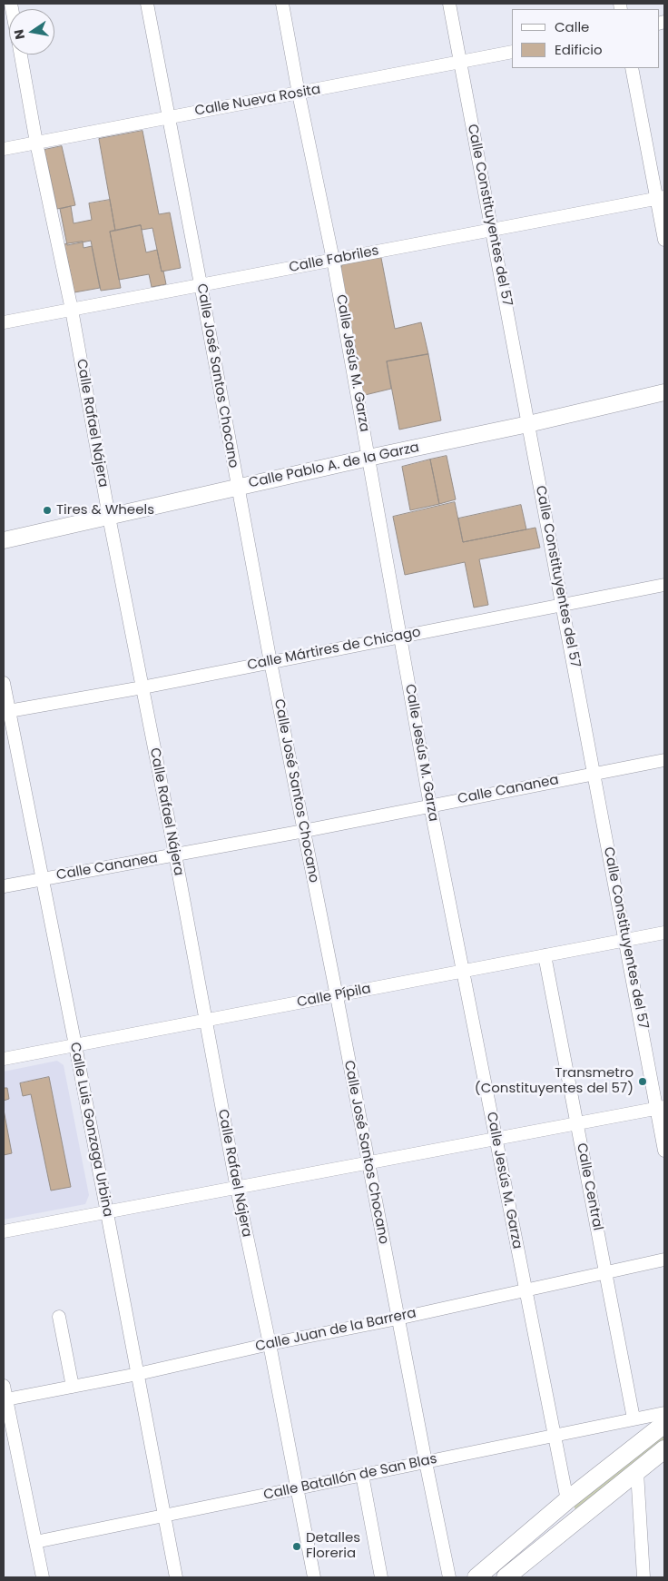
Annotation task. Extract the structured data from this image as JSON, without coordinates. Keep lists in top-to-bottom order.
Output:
{
  "streets": {
    "street": [
      "Calle Nueva Rosita",
      "Calle Constituyentes del 57",
      "Calle Fabriles",
      "Calle Jesús M. Garza",
      "Calle José Santos Chocano",
      "Calle Rafael Nájera",
      "Calle Pablo A. de la Garza",
      "Calle Mártires de Chicago",
      "Calle Cananea",
      "Calle Pípila",
      "Calle Luis Gonzaga Urbina",
      "Calle Central",
      "Calle Juan de la Barrera",
      "Calle Batallón de San Blas"
    ]
  },
  "crossings": [
    ["Calle Nueva Rosita", "Calle Constituyentes del 57"],
    ["Calle Nueva Rosita", "Calle Jesús M. Garza"],
    ["Calle Nueva Rosita", "Calle José Santos Chocano"],
    ["Calle Nueva Rosita", "Calle Rafael Nájera"],
    ["Calle Constituyentes del 57", "Calle Fabriles"],
    ["Calle Constituyentes del 57", "Calle Pablo A. de la Garza"],
    ["Calle Constituyentes del 57", "Calle Mártires de Chicago"],
    ["Calle Constituyentes del 57", "Calle Cananea"],
    ["Calle Constituyentes del 57", "Calle Pípila"],
    ["Calle Fabriles", "Calle Jesús M. Garza"],
    ["Calle Fabriles", "Calle José Santos Chocano"],
    ["Calle Fabriles", "Calle Rafael Nájera"],
    ["Calle Jesús M. Garza", "Calle Pablo A. de la Garza"],
    ["Calle Jesús M. Garza", "Calle Mártires de Chicago"],
    ["Calle Jesús M. Garza", "Calle Cananea"],
    ["Calle Jesús M. Garza", "Calle Pípila"],
    ["Calle Jesús M. Garza", "Calle Juan de la Barrera"],
    ["Calle Jesús M. Garza", "Calle Batallón de San Blas"],
    ["Calle José Santos Chocano", "Calle Pablo A. de la Garza"],
    ["Calle José Santos Chocano", "Calle Mártires de Chicago"],
    ["Calle José Santos Chocano", "Calle Cananea"],
    ["Calle José Santos Chocano", "Calle Pípila"],
    ["Calle José Santos Chocano", "Calle Juan de la Barrera"],
    ["Calle José Santos Chocano", "Calle Batallón de San Blas"],
    ["Calle Rafael Nájera", "Calle Pablo A. de la Garza"],
    ["Calle Rafael Nájera", "Calle Mártires de Chicago"],
    ["Calle Rafael Nájera", "Calle Cananea"],
    ["Calle Rafael Nájera", "Calle Pípila"],
    ["Calle Rafael Nájera", "Calle Juan de la Barrera"],
    ["Calle Rafael Nájera", "Calle Batallón de San Blas"],
    ["Calle Mártires de Chicago", "Calle Luis Gonzaga Urbina"],
    ["Calle Cananea", "Calle Luis Gonzaga Urbina"],
    ["Calle Pípila", "Calle Luis Gonzaga Urbina"],
    ["Calle Pípila", "Calle Central"],
    ["Calle Luis Gonzaga Urbina", "Calle Juan de la Barrera"],
    ["Calle Luis Gonzaga Urbina", "Calle Batallón de San Blas"],
    ["Calle Central", "Calle Juan de la Barrera"],
    ["Calle Central", "Calle Batallón de San Blas"]
  ],
  "places": ["Tires & Wheels", "Transmetro (Constituyentes del 57)", "Detalles Floreria"],
  "legend": ["Calle", "Edificio"],
  "north": "left"
}
